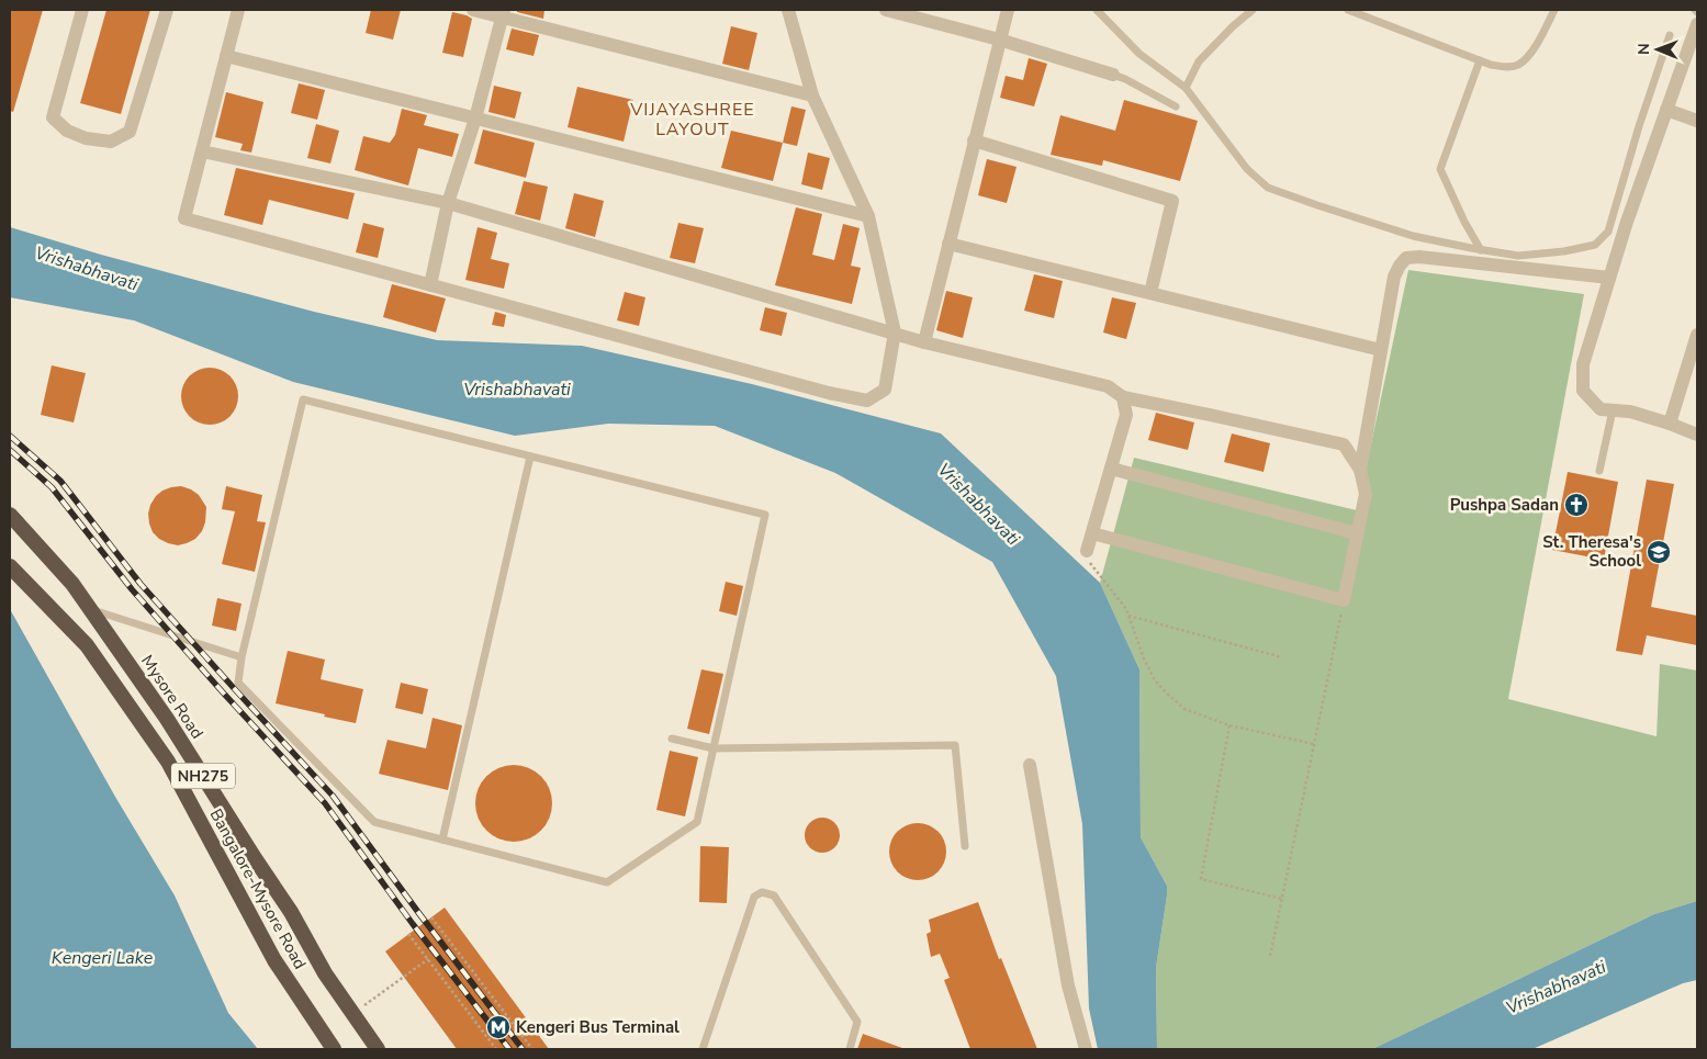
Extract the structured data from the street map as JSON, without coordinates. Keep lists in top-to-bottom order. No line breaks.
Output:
{"streets":{"highway":["Mysore Road","NH275","Bangalore-Mysore Road"]},"districts":["VIJAYASHREE LAYOUT"],"water":["Vrishabhavati","Kengeri Lake"],"places":{"church":["Pushpa Sadan"],"school or university":["St. Theresa's School"],"metro station":["Kengeri Bus Terminal"]},"north":"left"}
